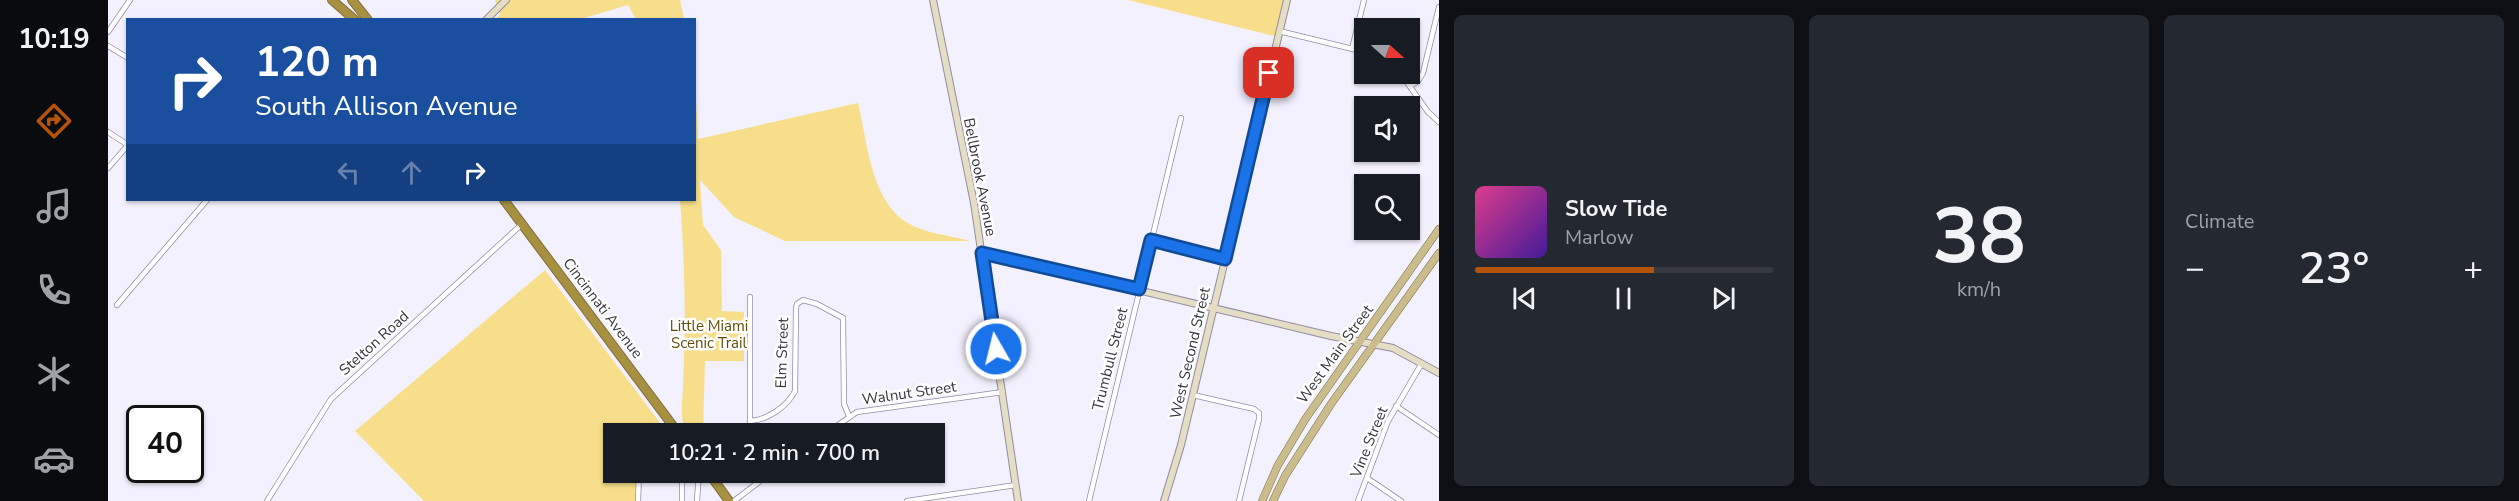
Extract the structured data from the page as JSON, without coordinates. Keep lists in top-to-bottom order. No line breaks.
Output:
{"streets":{"highway":["Cincinnati Avenue"],"main road":["West Main Street"],"street":["Bellbrook Avenue","Stelton Road","Elm Street","West Second Street","Trumbull Street","Walnut Street","Vine Street"]},"crossings":[["Bellbrook Avenue","Walnut Street"],["Cincinnati Avenue","Stelton Road"],["Elm Street","Walnut Street"]],"parks":["Little Miami Scenic Trail"],"north":"right","page":{"tabs":"10:19","tile":[["38","km/h"],"Climate"],"turn":["120 m","South Allison Avenue"],"song":["Slow Tide","Marlow"],"heat":["−","23°","+"],"limit":"40","trip":"10:21 · 2 min · 700 m"}}
